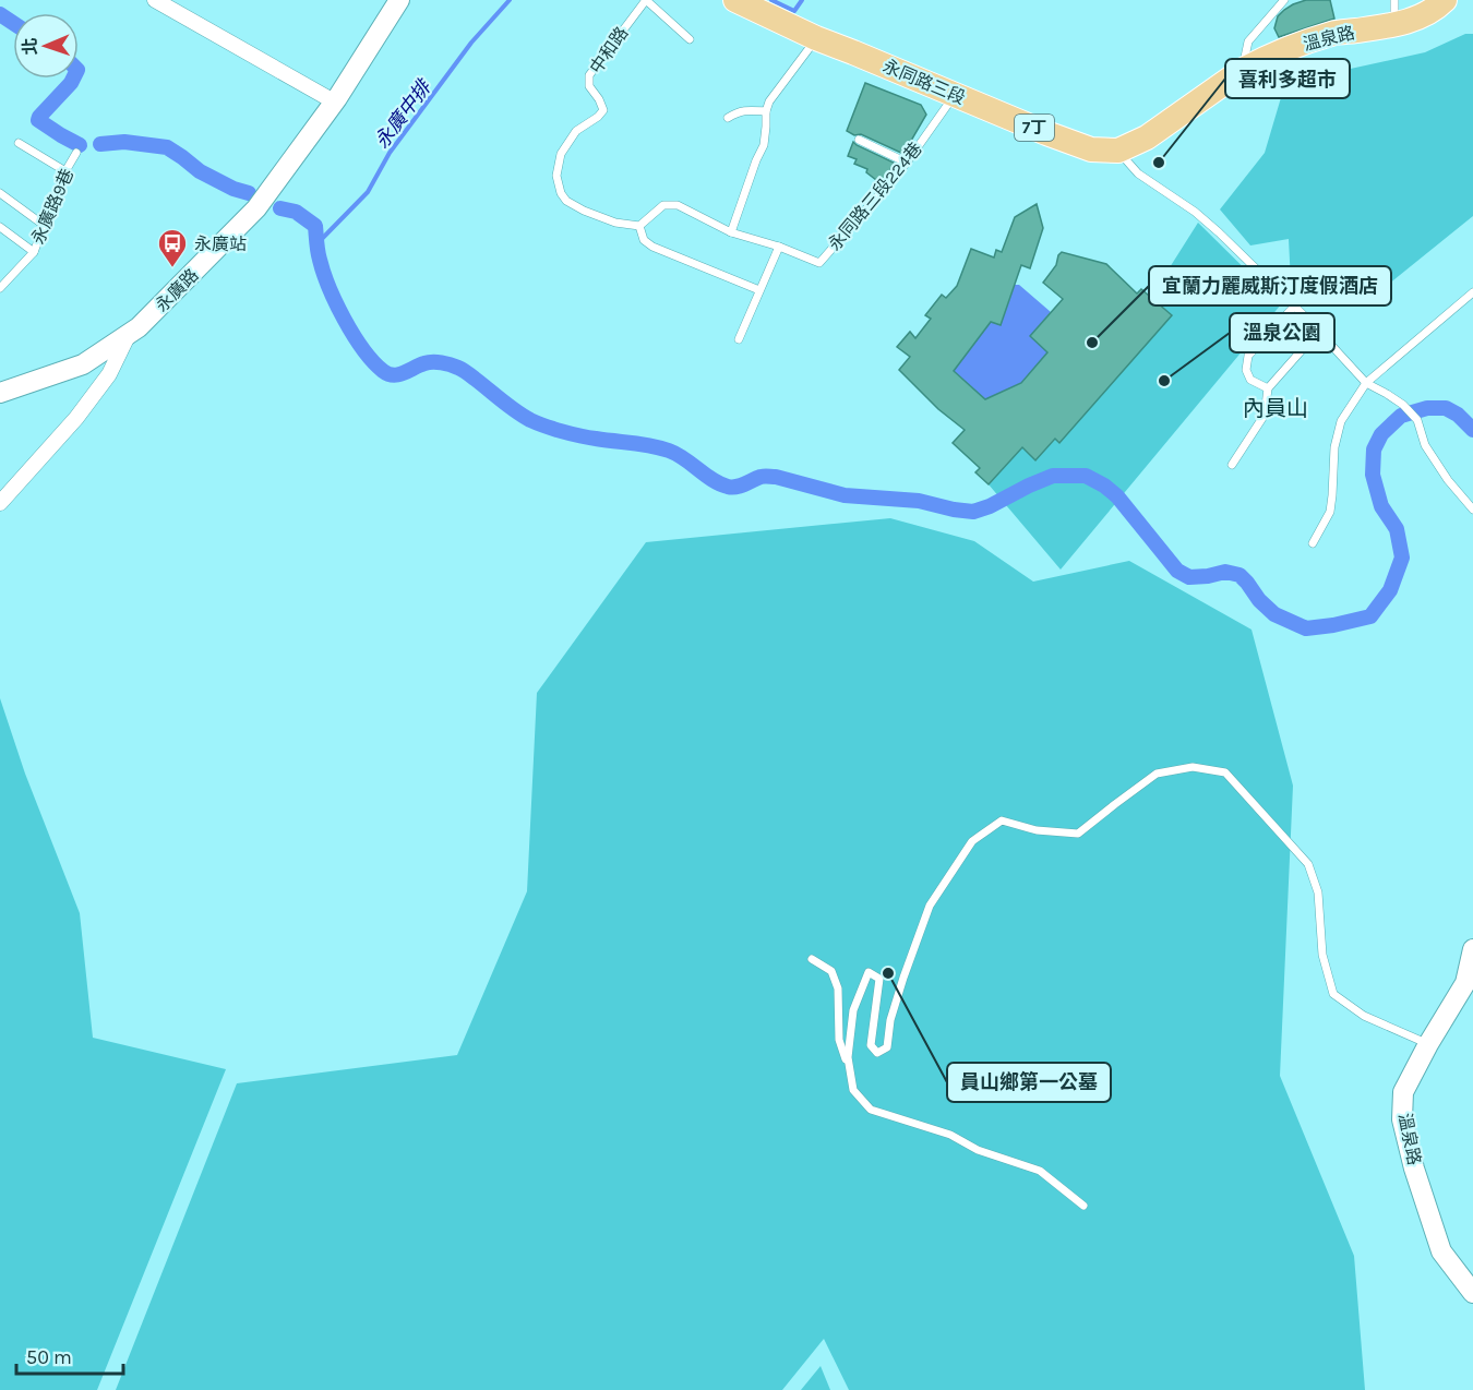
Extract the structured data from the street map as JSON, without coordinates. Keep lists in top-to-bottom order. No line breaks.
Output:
{"streets":{"main road":["溫泉路","永同路三段","7丁"],"street":["永廣路"],"lane":["中和路","永同路三段224巷","永廣路9巷"]},"crossings":[["溫泉路","永同路三段"],["永同路三段","永同路三段224巷"]],"districts":["內員山"],"water":["永廣中排"],"places":{"other":["喜利多超市","宜蘭力麗威斯汀度假酒店","溫泉公園","員山鄉第一公墓"],"bus stop":["永廣站"]},"scale_bar":"50 m","north":"left"}
